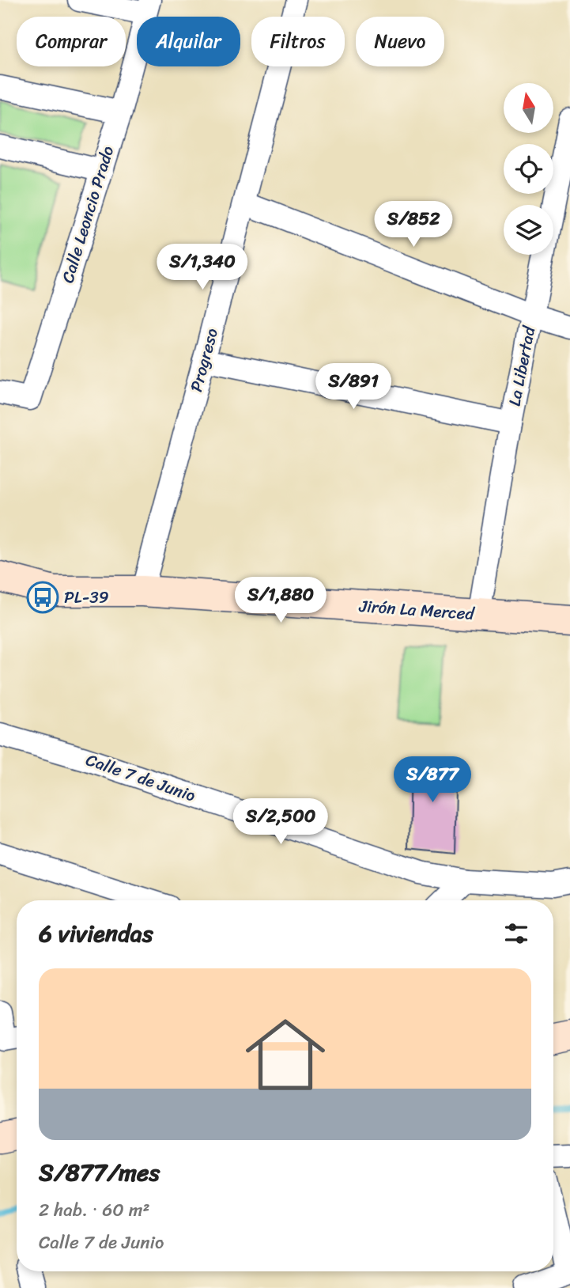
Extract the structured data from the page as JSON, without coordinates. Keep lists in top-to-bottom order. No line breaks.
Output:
{"streets":{"street":["Calle Leoncio Prado","Progreso","La Libertad","Jirón La Merced","Calle 7 de Junio"]},"crossings":[["Progreso","Jirón La Merced"],["La Libertad","Jirón La Merced"]],"places":{"bus stop":["PL-39"]},"north":"top","page":{"chip":["Comprar","Alquilar","Filtros","Nuevo"],"price":["S/852","S/1,340","S/891","S/1,880","S/877","S/2,500"],"heading":"6 viviendas","list":[{"name":"S/877/mes","note":"2 hab. · 60 m² · Calle 7 de Junio"}]}}
